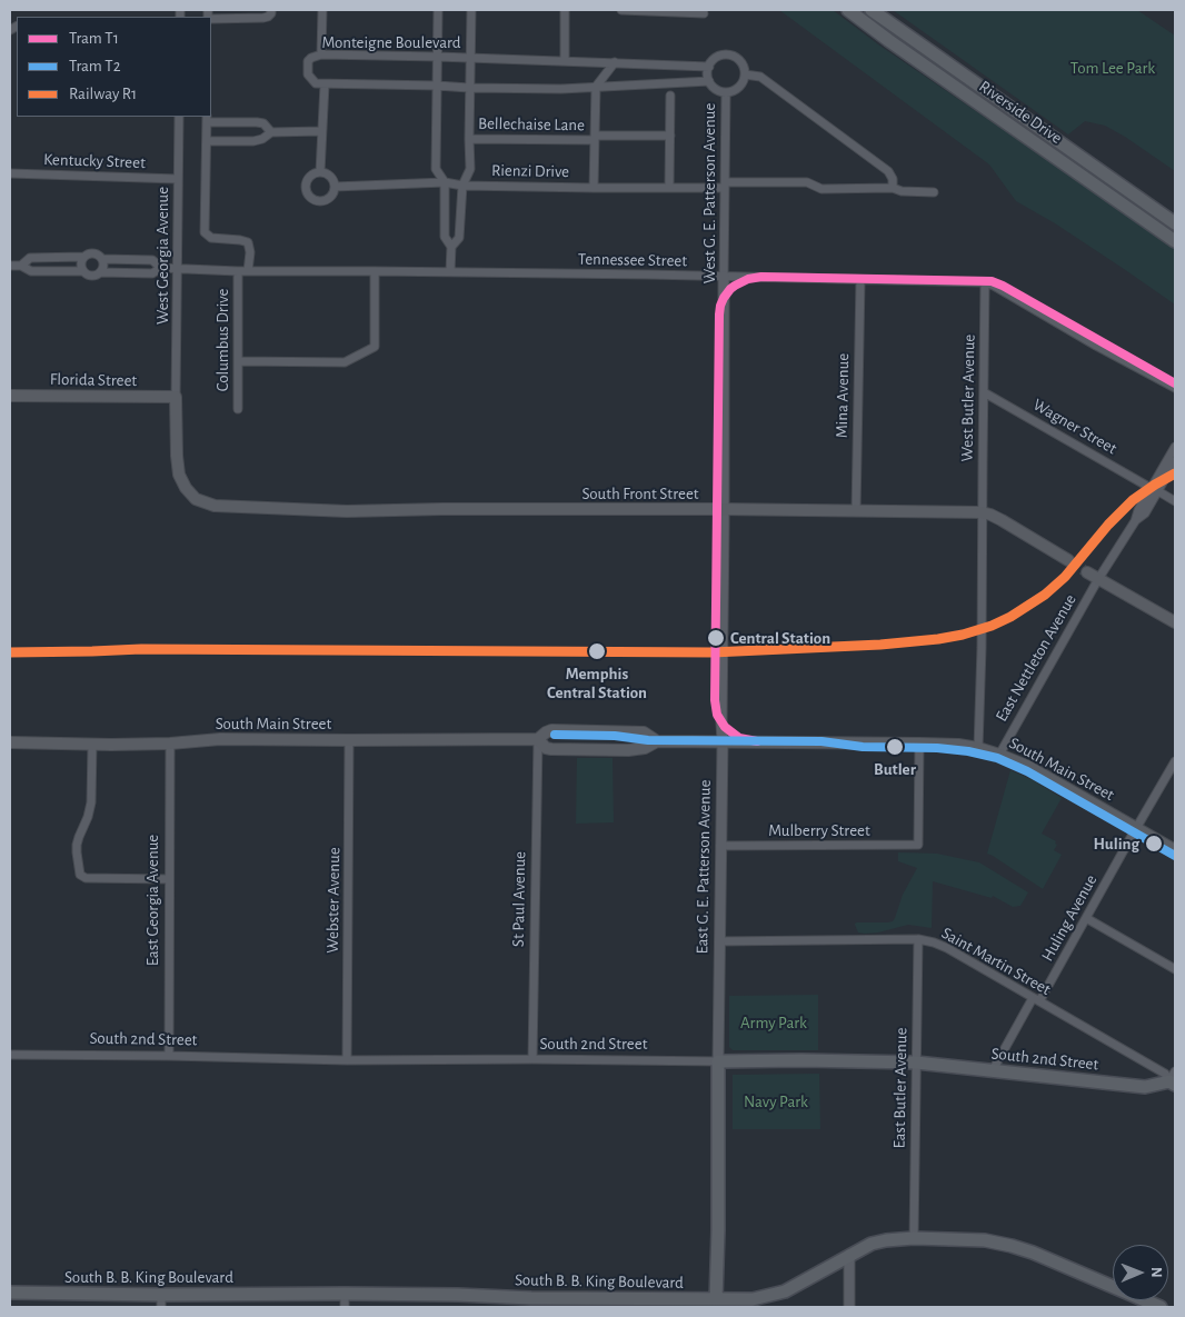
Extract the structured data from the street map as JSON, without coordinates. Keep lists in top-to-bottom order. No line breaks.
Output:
{"streets":{"main road":["Riverside Drive","Florida Street","South Front Street","South Main Street","East G. E. Patterson Avenue","South 2nd Street","South B. B. King Boulevard"],"street":["Monteigne Boulevard","Bellechaise Lane","Kentucky Street","Rienzi Drive","West G. E. Patterson Avenue","West Georgia Avenue","Tennessee Street","Columbus Drive","Mina Avenue","West Butler Avenue","Wagner Street","East Nettleton Avenue","Mulberry Street","St Paul Avenue","East Georgia Avenue","Webster Avenue","Huling Avenue","Saint Martin Street","East Butler Avenue"]},"crossings":[["Monteigne Boulevard","West G. E. Patterson Avenue"],["Kentucky Street","West Georgia Avenue"],["Rienzi Drive","West G. E. Patterson Avenue"],["West G. E. Patterson Avenue","Tennessee Street"],["West G. E. Patterson Avenue","East G. E. Patterson Avenue"],["West Georgia Avenue","Tennessee Street"],["West Georgia Avenue","Florida Street"],["West Georgia Avenue","South Front Street"],["Tennessee Street","Columbus Drive"],["Tennessee Street","Mina Avenue"],["Tennessee Street","West Butler Avenue"],["Florida Street","South Front Street"],["Mina Avenue","South Front Street"],["West Butler Avenue","Wagner Street"],["West Butler Avenue","South Front Street"],["Wagner Street","East Nettleton Avenue"],["South Front Street","East G. E. Patterson Avenue"],["East Nettleton Avenue","South Main Street"],["South Main Street","Mulberry Street"],["South Main Street","East G. E. Patterson Avenue"],["South Main Street","St Paul Avenue"],["South Main Street","East Georgia Avenue"],["South Main Street","Webster Avenue"],["South Main Street","Huling Avenue"],["Mulberry Street","East G. E. Patterson Avenue"],["East G. E. Patterson Avenue","Saint Martin Street"],["East G. E. Patterson Avenue","South 2nd Street"],["East G. E. Patterson Avenue","South B. B. King Boulevard"],["St Paul Avenue","South 2nd Street"],["East Georgia Avenue","South 2nd Street"],["Webster Avenue","South 2nd Street"],["Huling Avenue","Saint Martin Street"],["Huling Avenue","South 2nd Street"],["Saint Martin Street","South 2nd Street"],["Saint Martin Street","East Butler Avenue"],["South 2nd Street","East Butler Avenue"],["East Butler Avenue","South B. B. King Boulevard"]],"parks":["Tom Lee Park","Army Park","Navy Park"],"places":["Central Station","Memphis Central Station","Butler","Huling"],"lines":["tram line T1","rail line R1","tram line T2"],"legend":["Tram T1","Tram T2","Railway R1"],"north":"right"}
